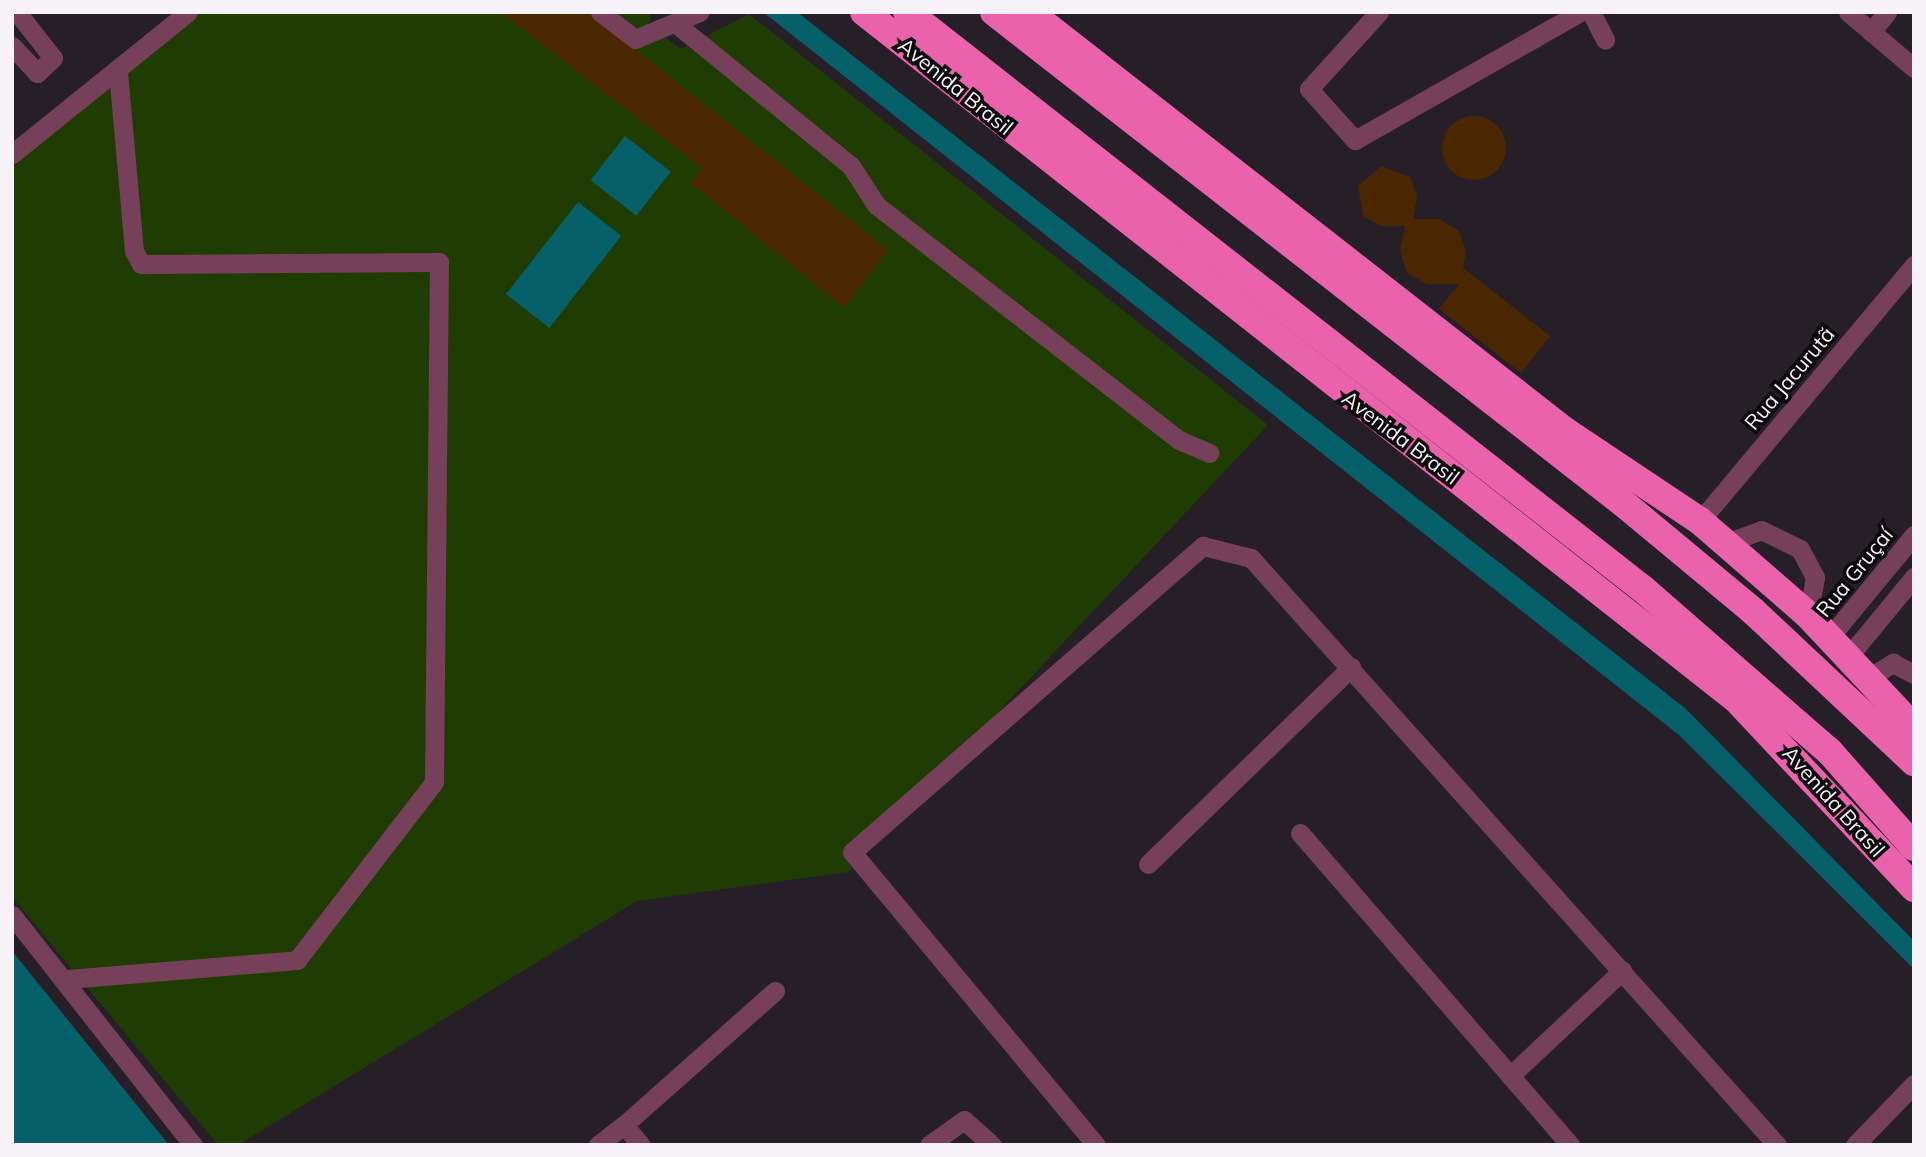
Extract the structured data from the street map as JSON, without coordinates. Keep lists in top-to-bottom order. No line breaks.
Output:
{"streets":{"highway":["Avenida Brasil"],"street":["Rua Jacurutã","Rua Gruçaí"]}}
